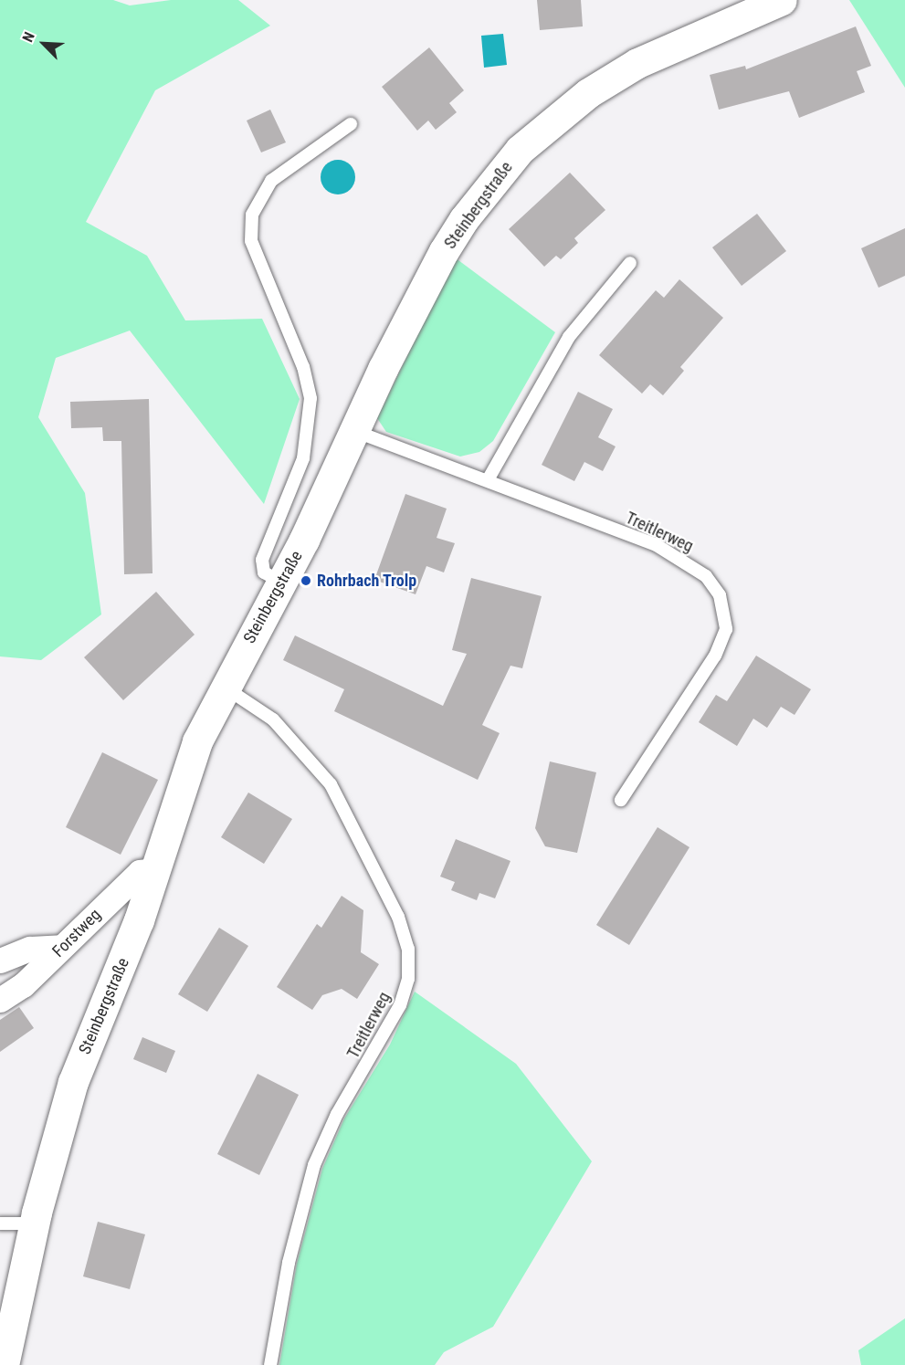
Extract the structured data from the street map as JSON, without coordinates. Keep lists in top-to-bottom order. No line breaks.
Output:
{"streets":{"main road":["Steinbergstraße"],"street":["Forstweg"],"lane":["Treitlerweg"]},"crossings":[["Steinbergstraße","Treitlerweg"],["Steinbergstraße","Forstweg"]],"places":["Rohrbach Trolp"],"north":"top left"}
